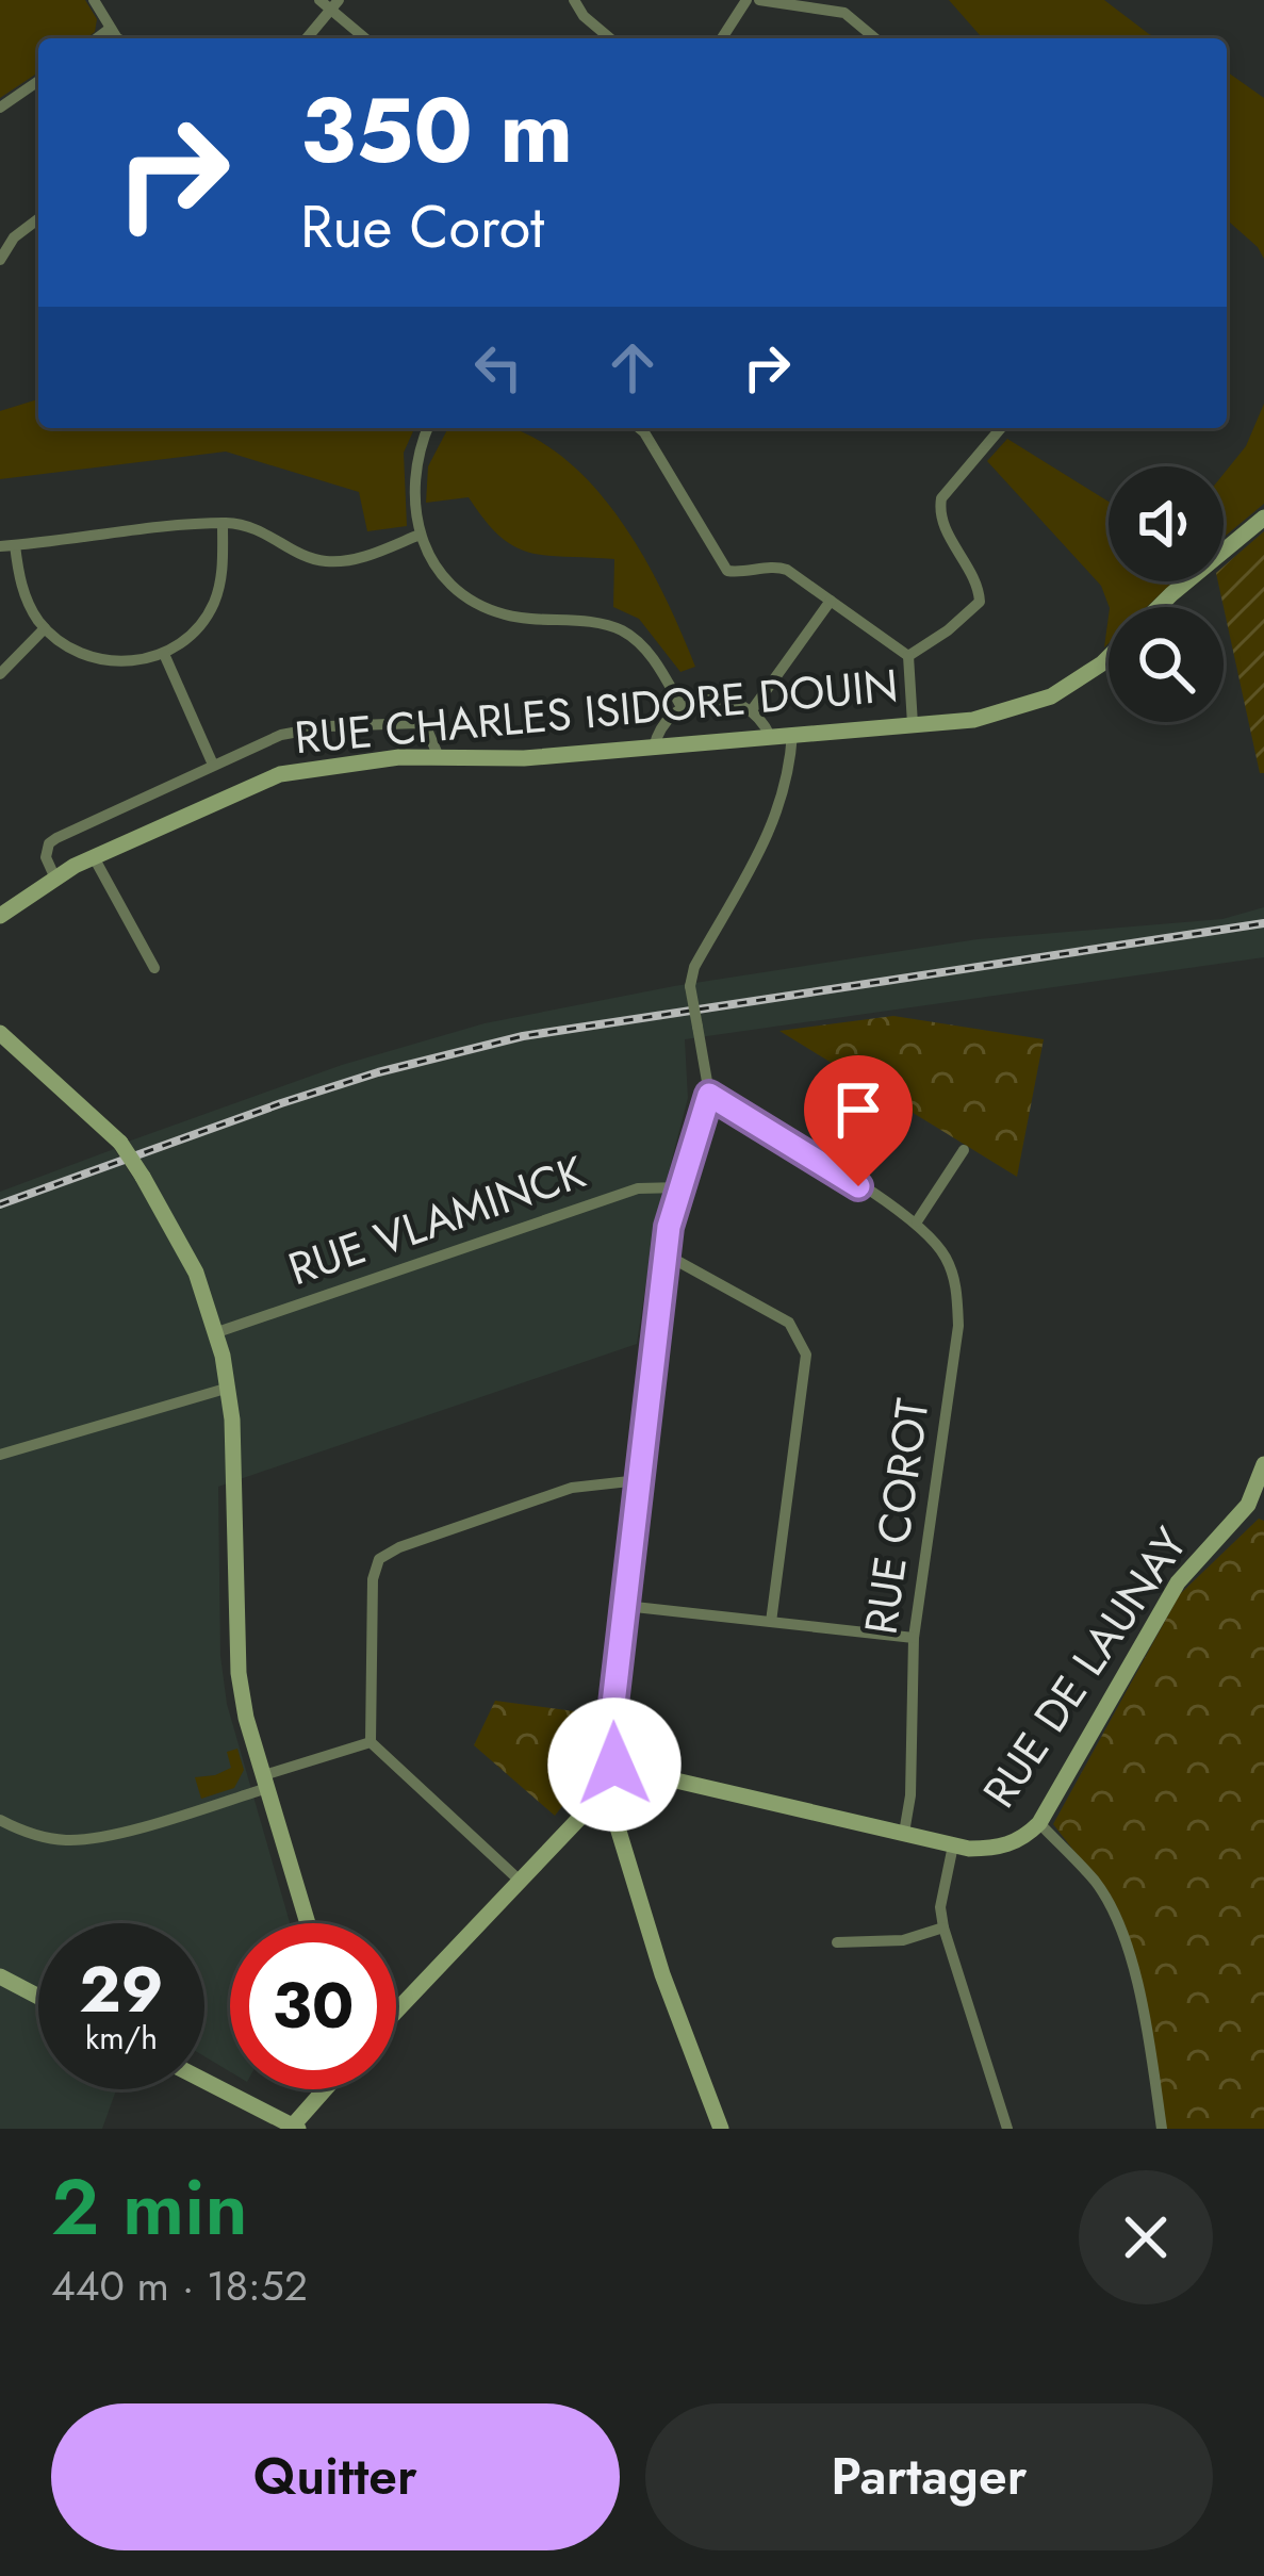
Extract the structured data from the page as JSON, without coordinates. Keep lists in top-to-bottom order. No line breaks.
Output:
{"streets":{"street":["RUE CHARLES ISIDORE DOUIN","RUE VLAMINCK","RUE COROT","RUE DE LAUNAY"]},"crossings":[["RUE COROT","RUE DE LAUNAY"]],"page":{"turn":["350 m","Rue Corot"],"speed":"29 km/h","limit":"30","heading":["2 min","440 m · 18:52"],"buttons":["Quitter","Partager"]}}
